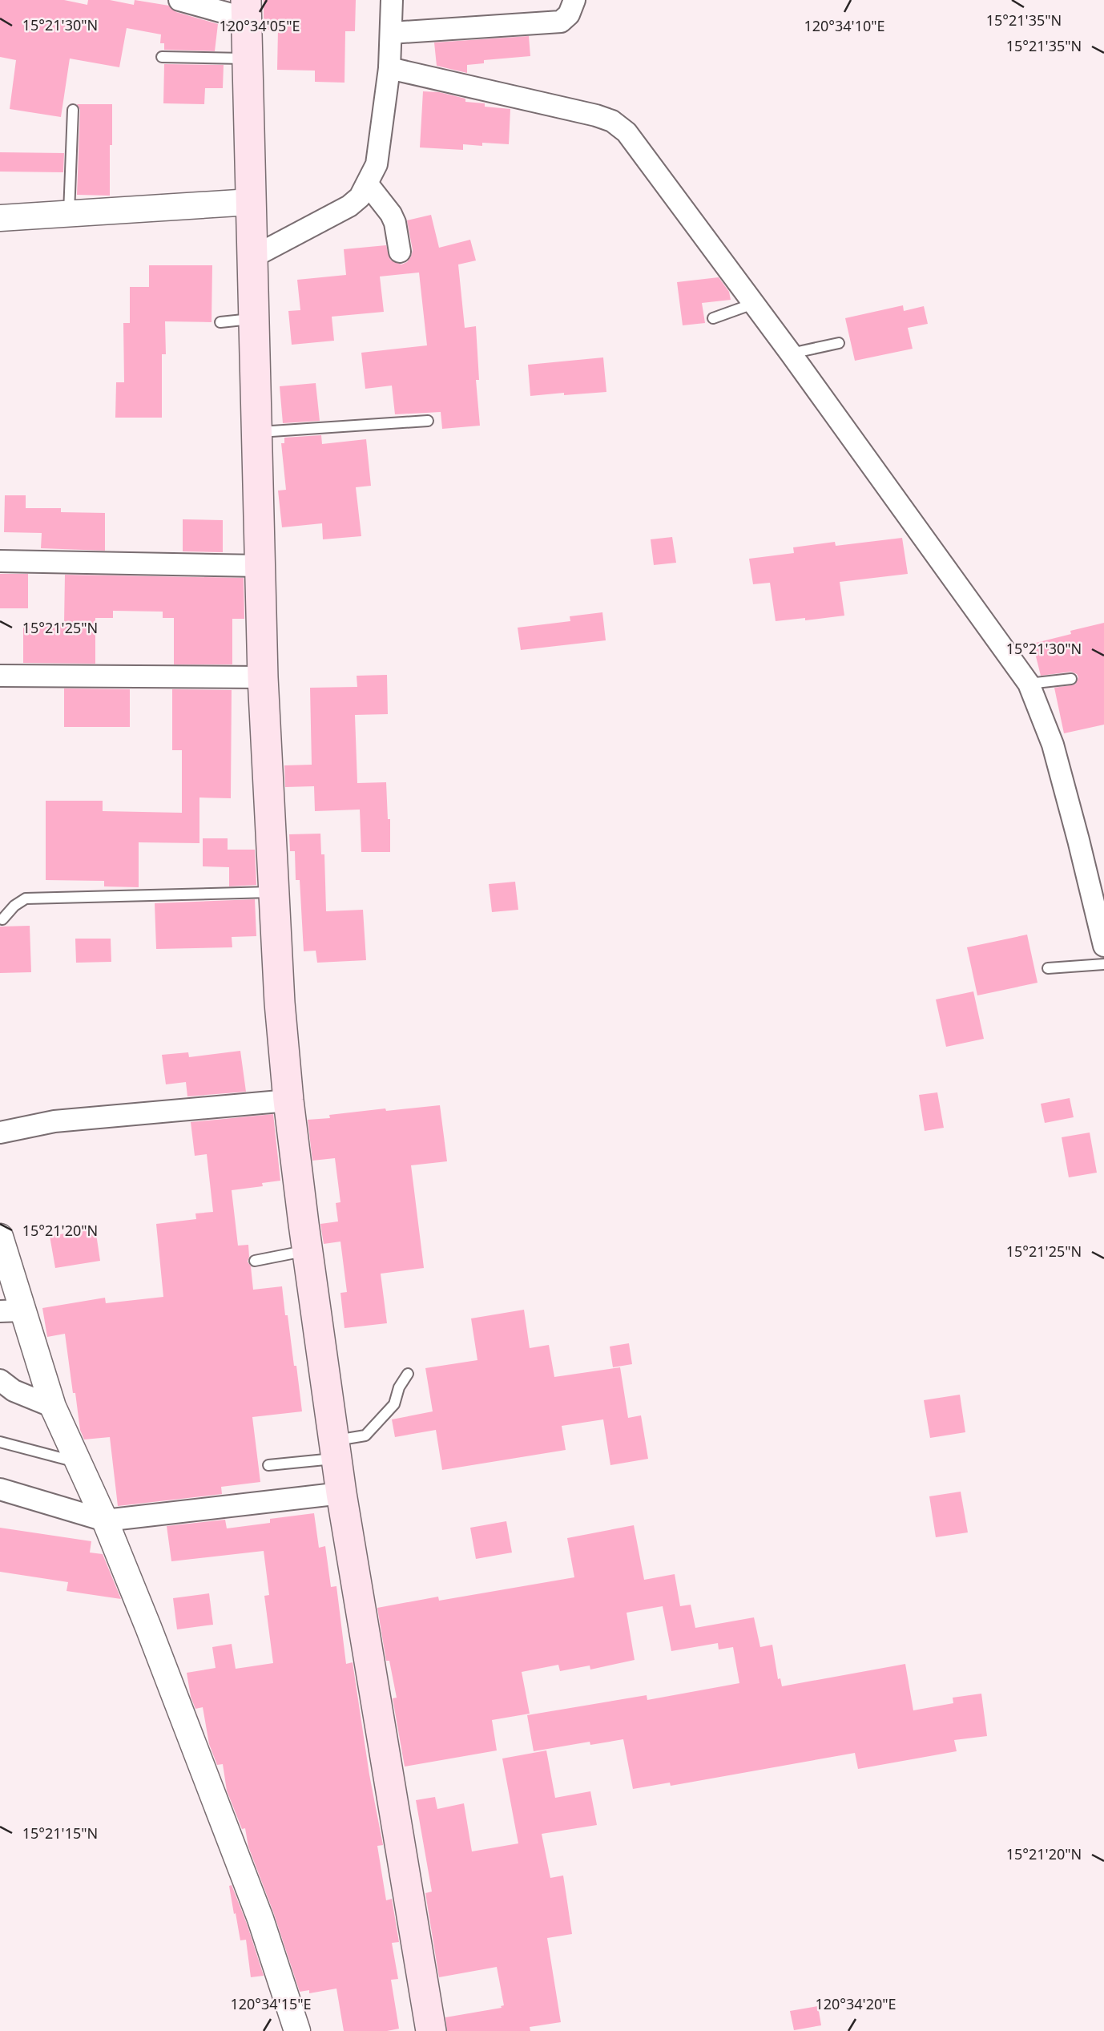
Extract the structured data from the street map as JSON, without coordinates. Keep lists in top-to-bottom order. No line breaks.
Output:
{"coordinates":["15°21'35\"N","15°21'30\"N","120°34'10\"E","120°34'05\"E","15°21'25\"N","15°21'20\"N","15°21'15\"N","120°34'15\"E","120°34'20\"E"]}
